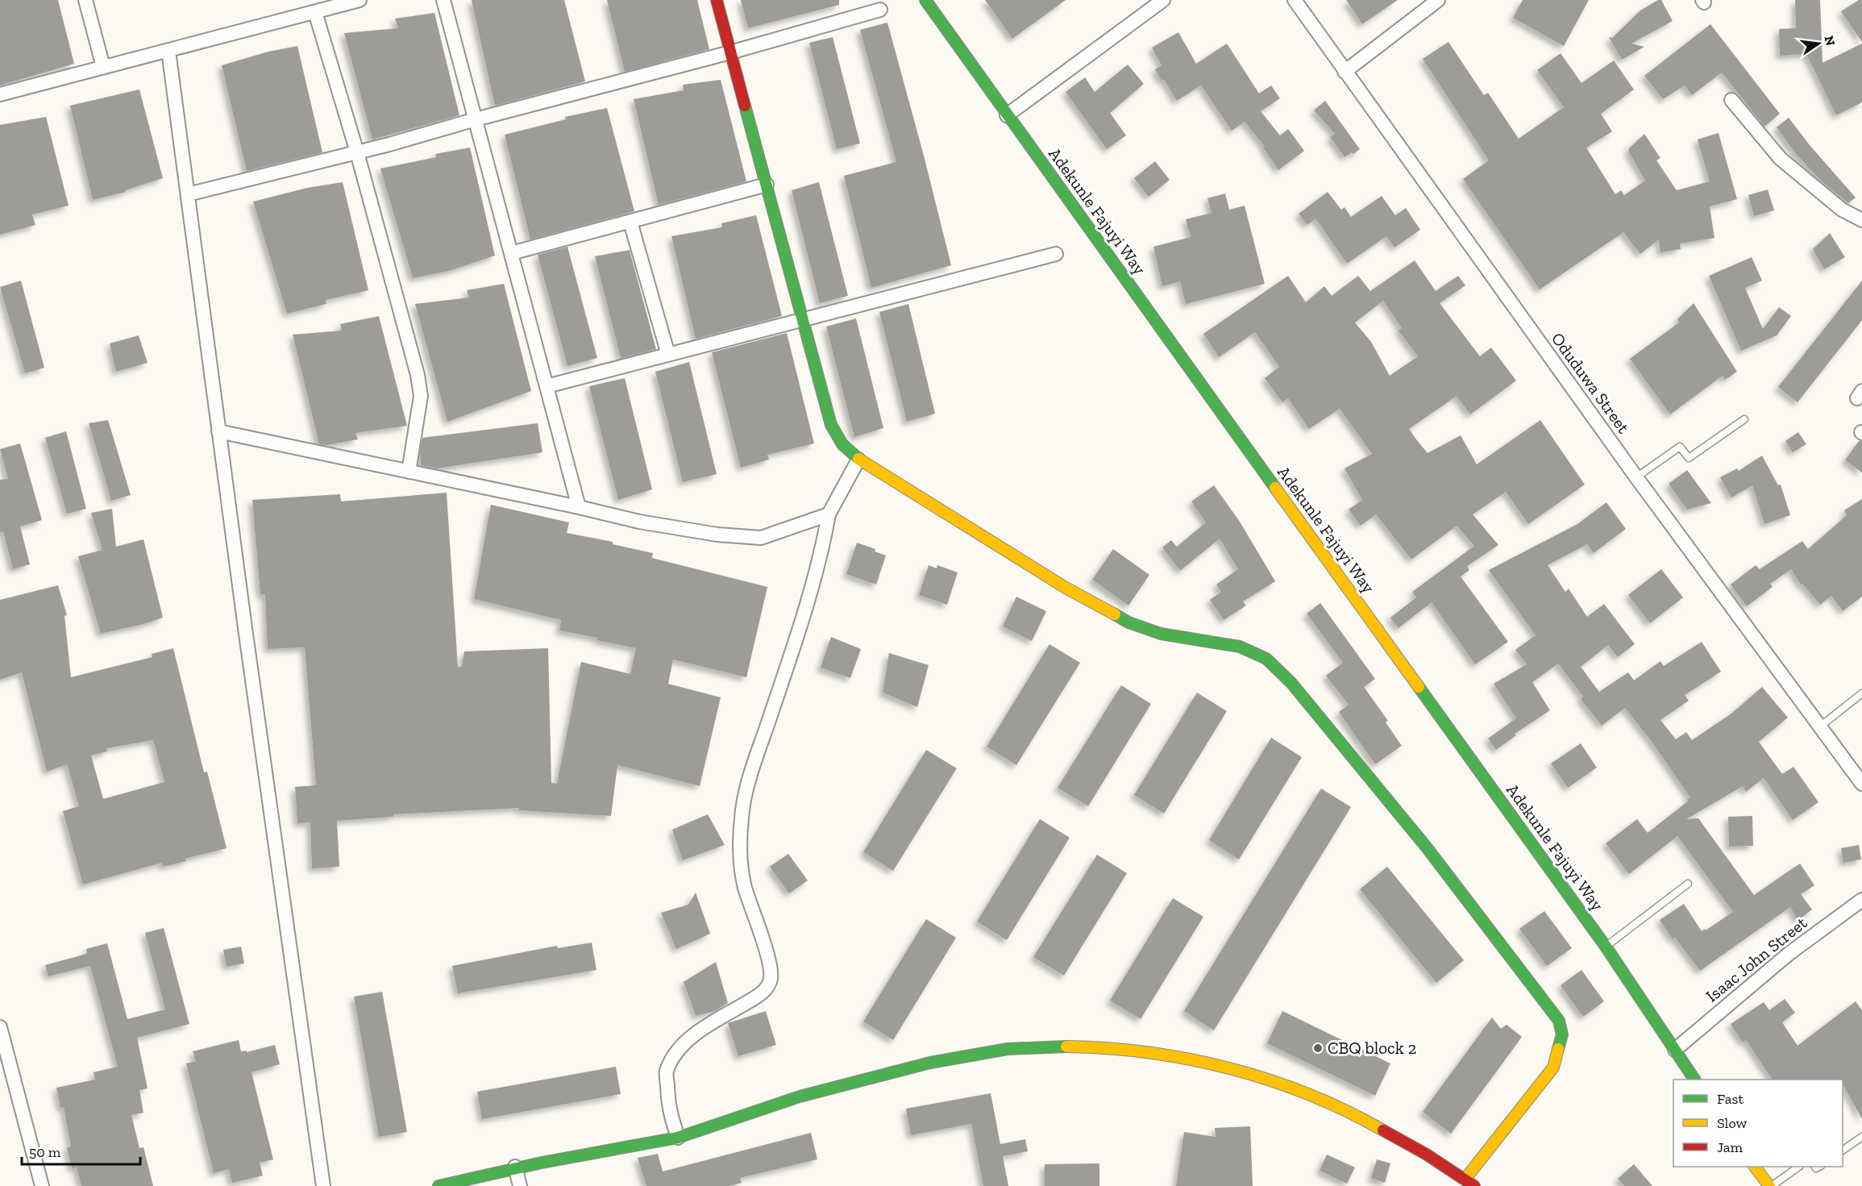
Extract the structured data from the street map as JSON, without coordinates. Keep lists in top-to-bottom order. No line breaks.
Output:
{"streets":{"street":["Adekunle Fajuyi Way","Oduduwa Street","Isaac John Street"]},"crossings":[["Adekunle Fajuyi Way","Isaac John Street"]],"places":["CBQ block 2"],"legend":["Fast","Slow","Jam"],"scale_bar":"50 m","north":"right"}
